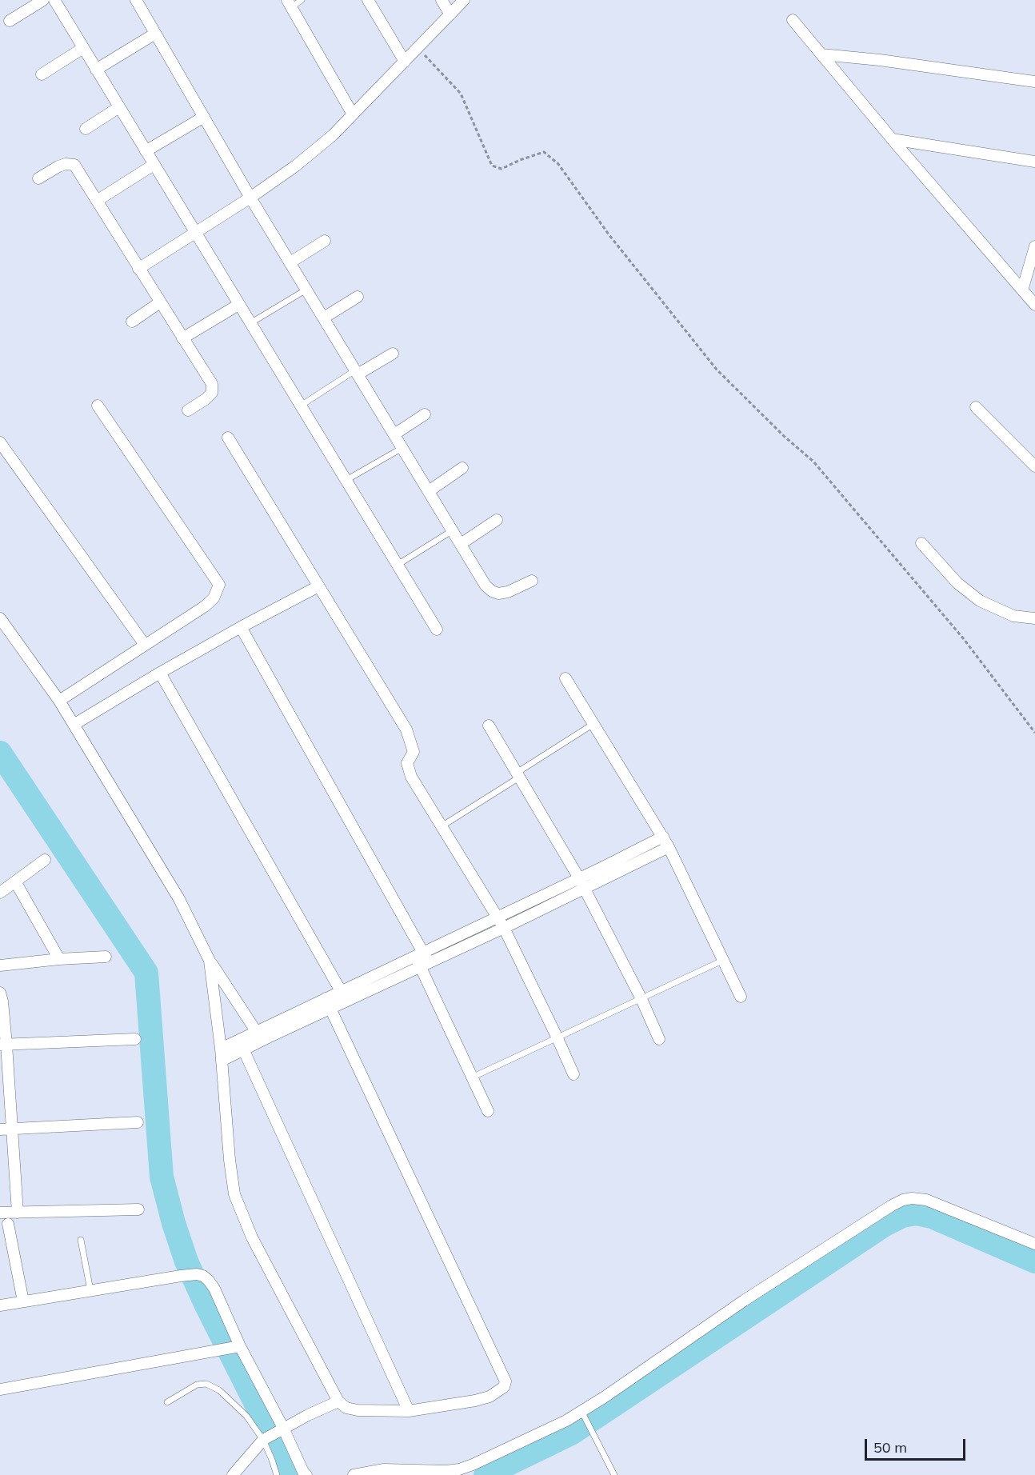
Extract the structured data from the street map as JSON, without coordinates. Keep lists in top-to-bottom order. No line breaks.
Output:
{"scale_bar":"50 m"}
